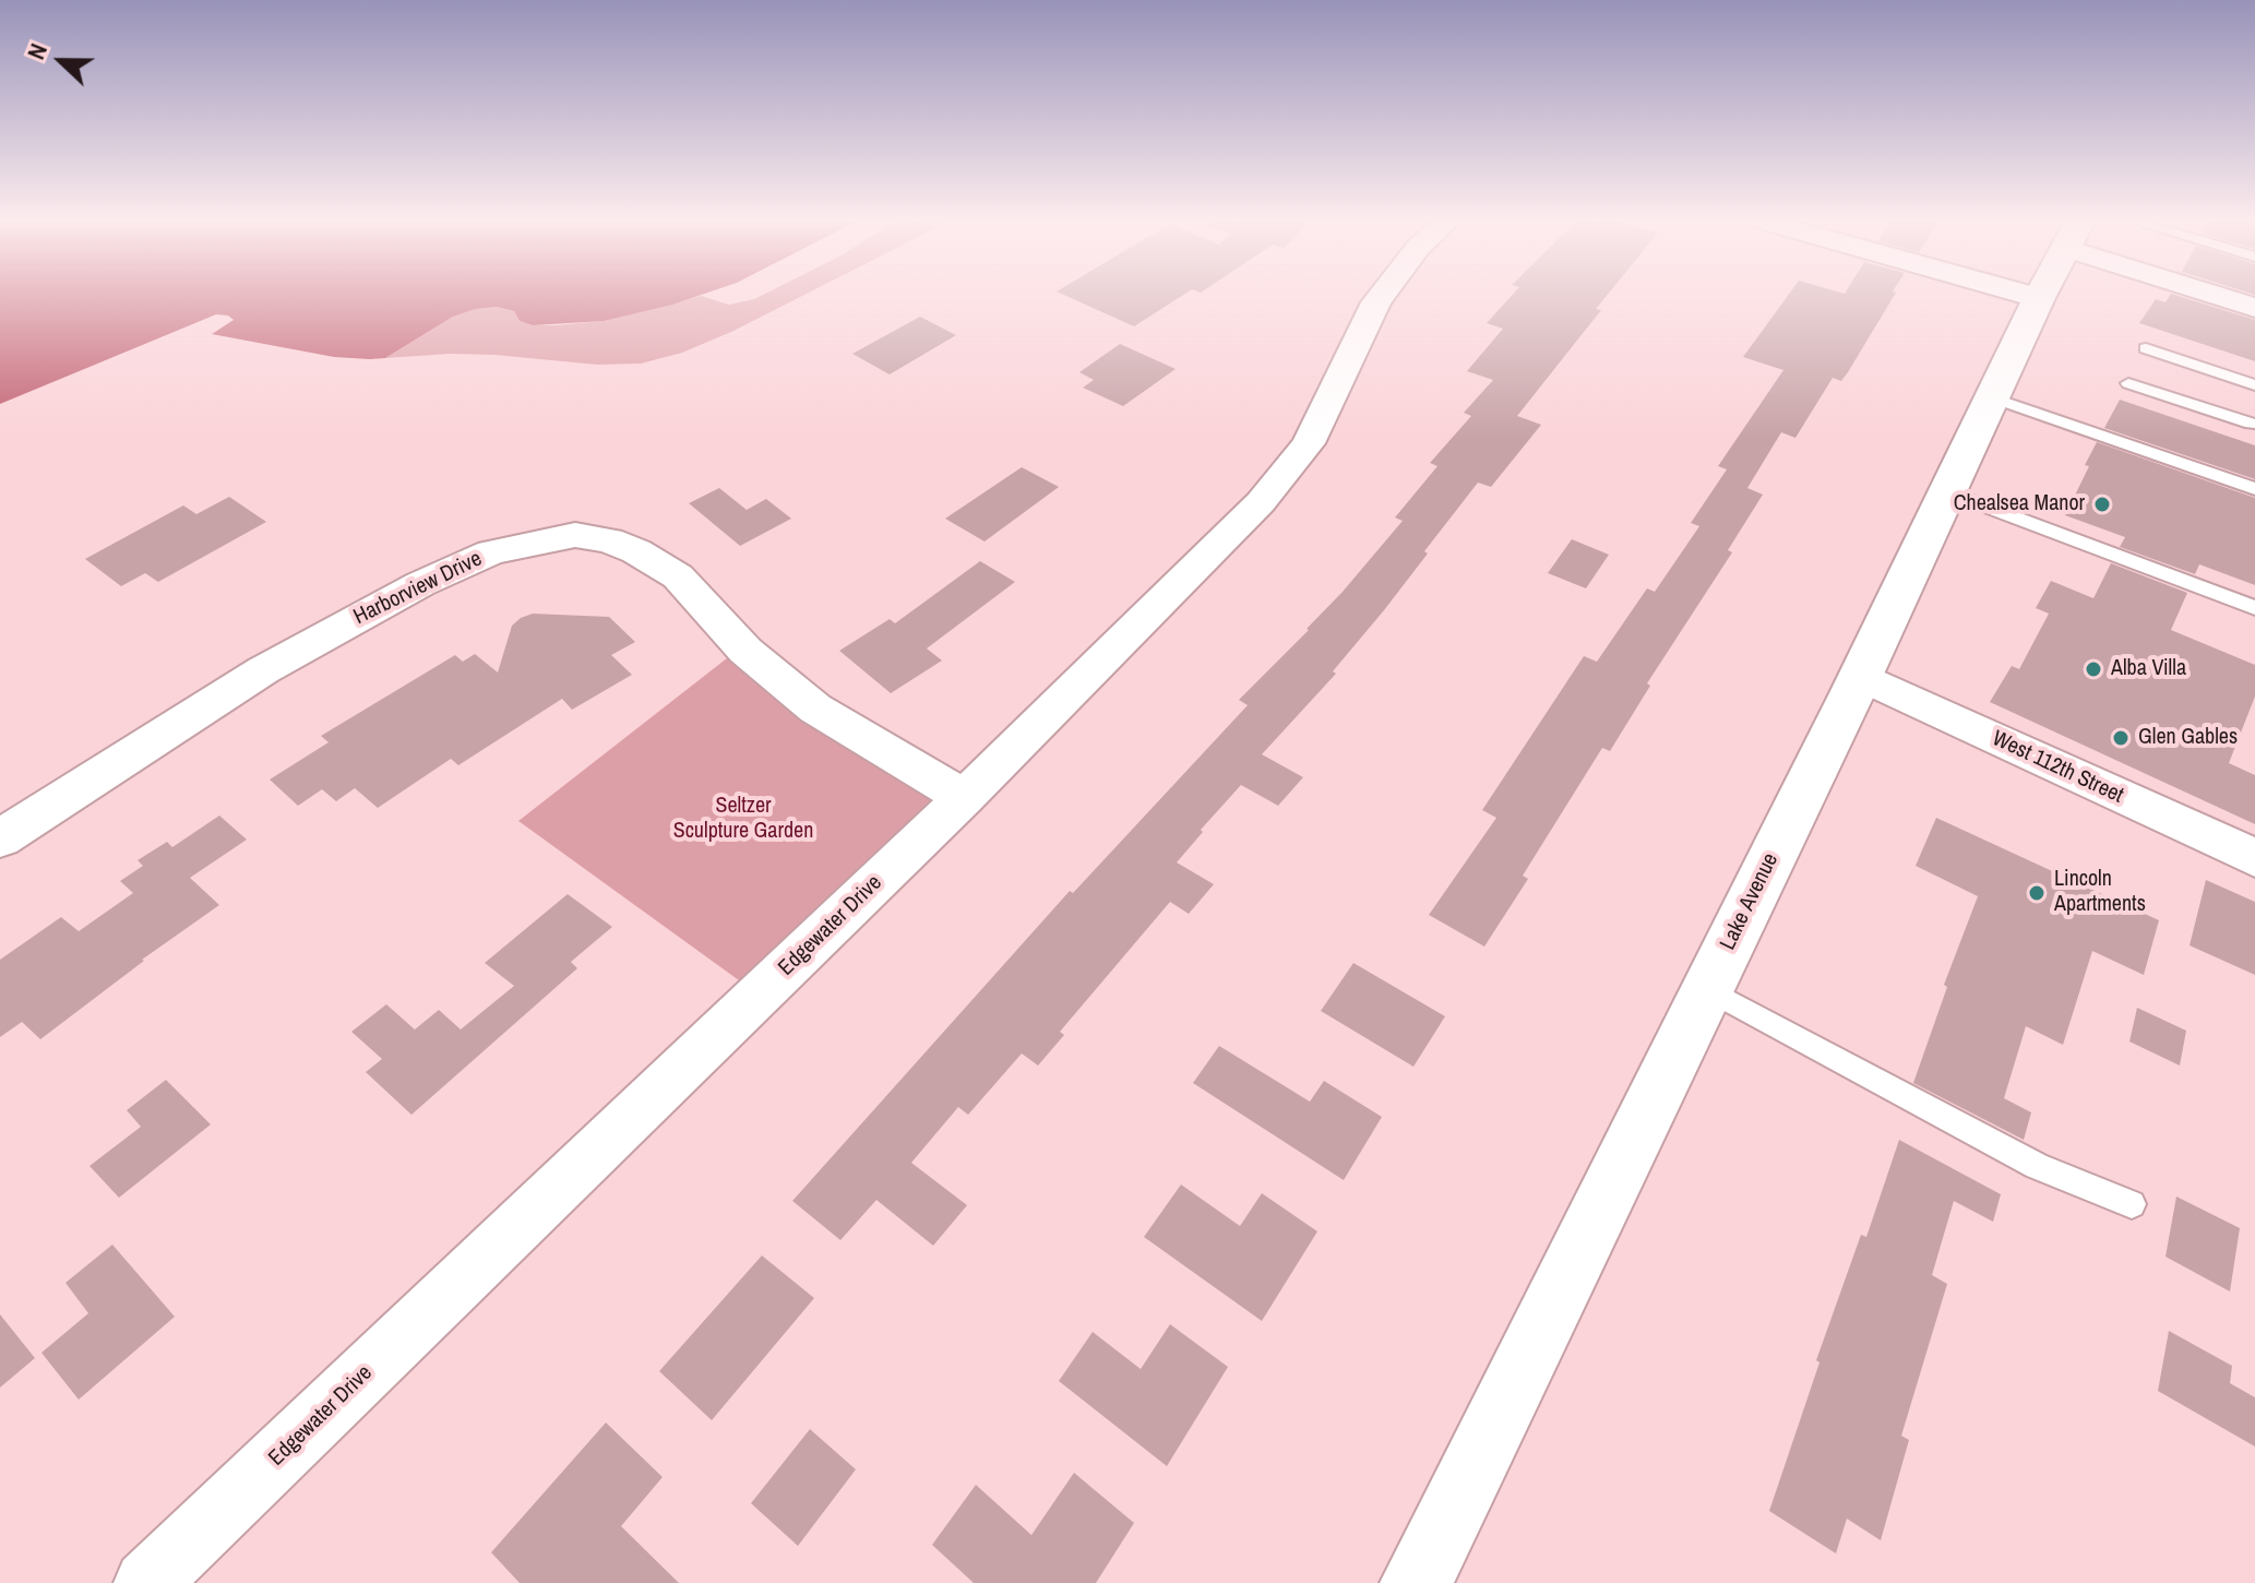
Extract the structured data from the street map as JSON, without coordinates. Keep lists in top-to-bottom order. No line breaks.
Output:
{"streets":{"street":["Harborview Drive","West 112th Street","Lake Avenue","Edgewater Drive"]},"crossings":[["Harborview Drive","Edgewater Drive"],["West 112th Street","Lake Avenue"]],"parks":["Seltzer Sculpture Garden"],"places":["Chealsea Manor","Alba Villa","Glen Gables","Lincoln Apartments"],"north":"left"}
